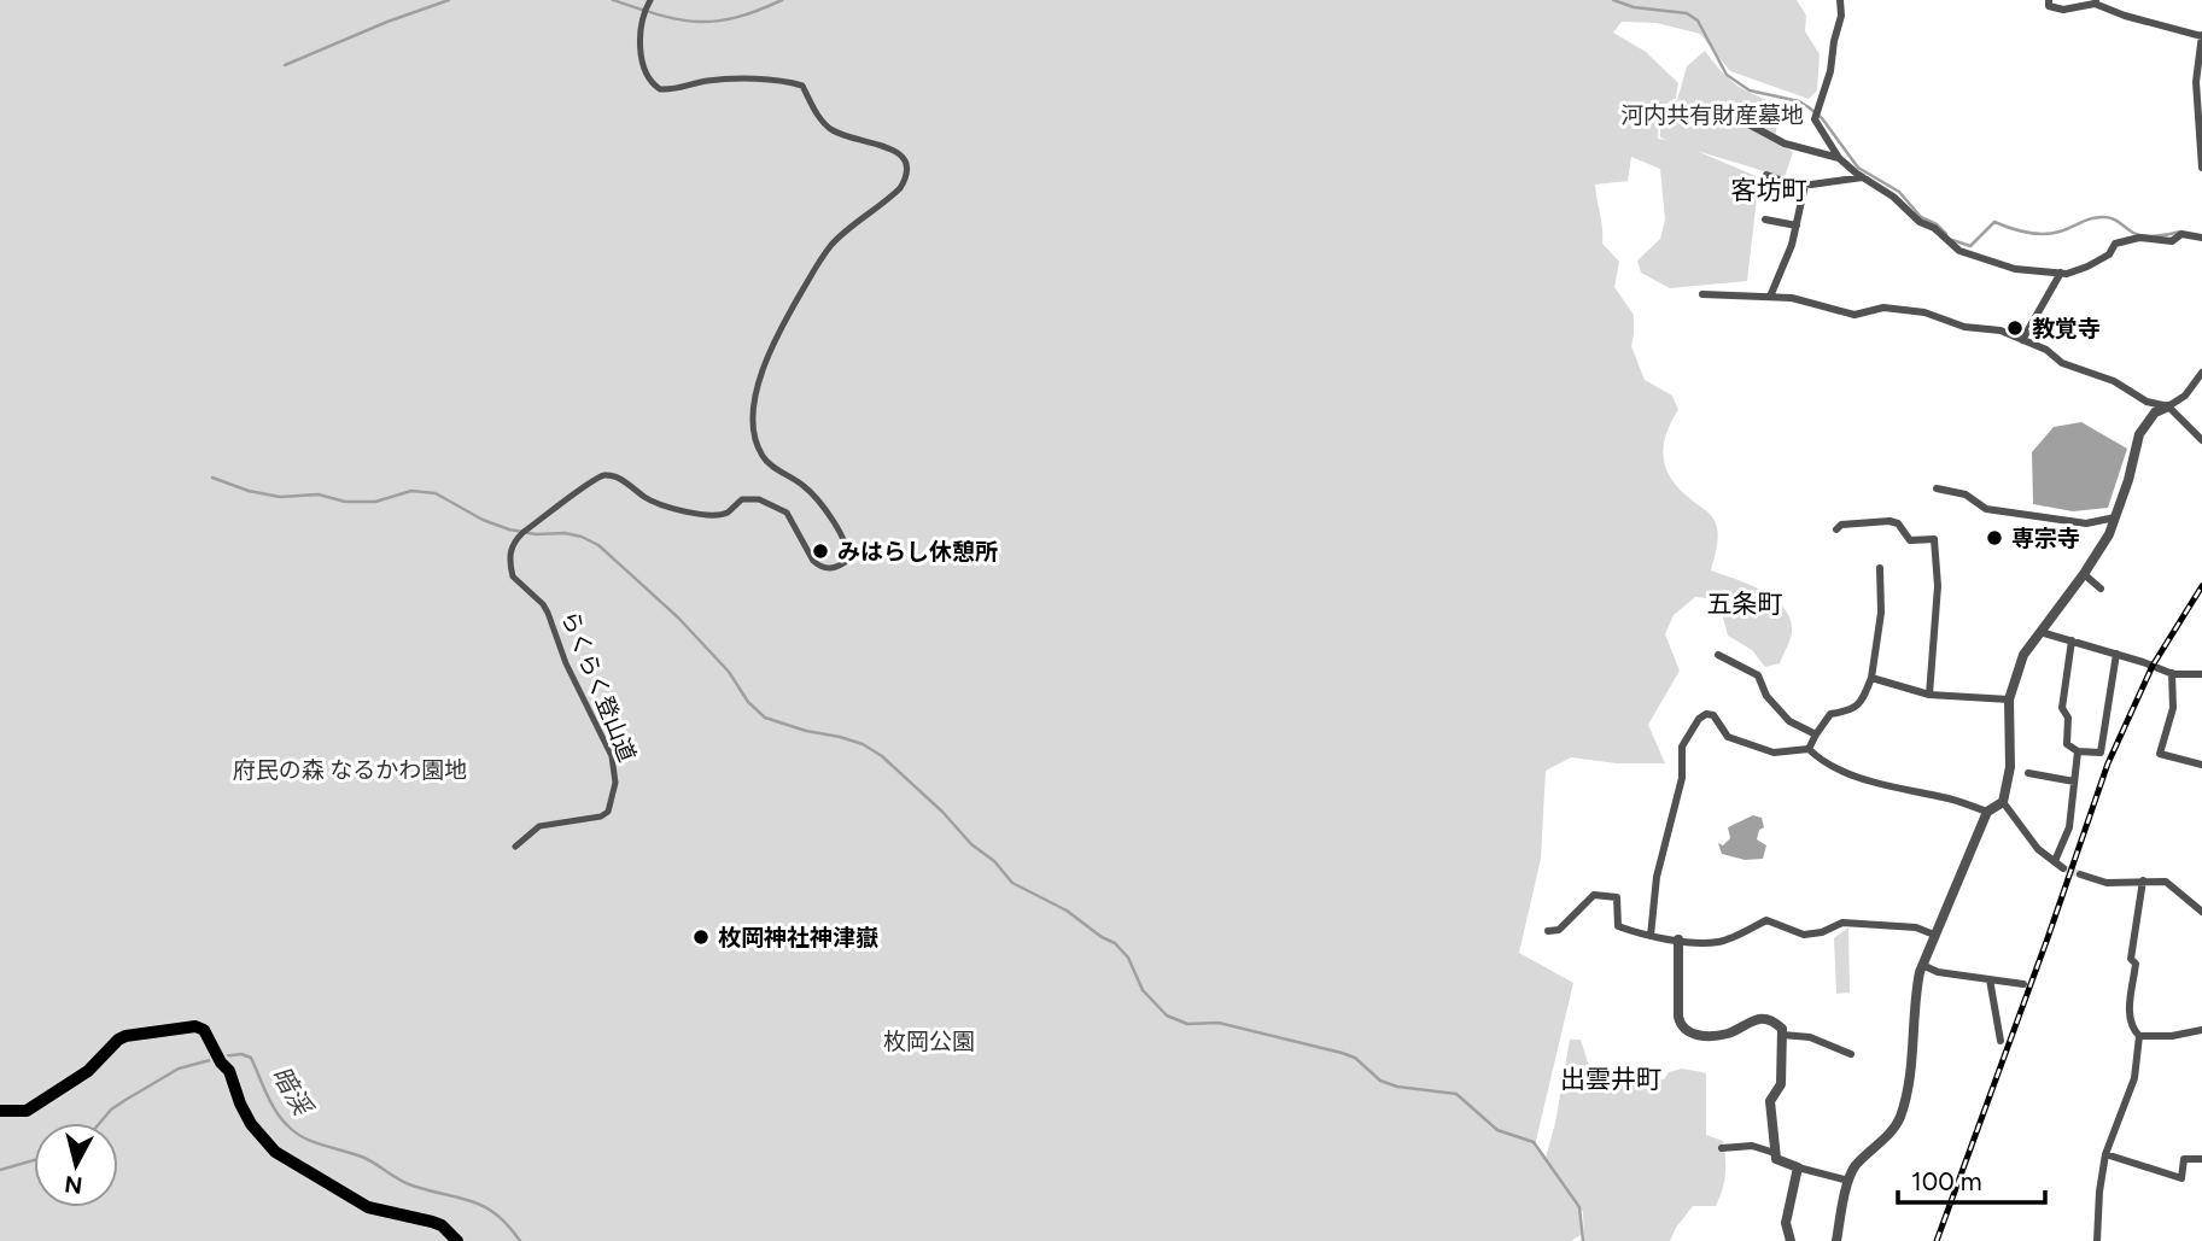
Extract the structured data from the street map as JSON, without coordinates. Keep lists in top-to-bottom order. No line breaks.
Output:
{"streets":{"street":["らくらく登山道"]},"districts":["客坊町","五条町","出雲井町"],"water":["暗渓"],"parks":["河内共有財産墓地","府民の森 なるかわ園地","枚岡公園"],"places":["教覚寺","専宗寺","みはらし休憩所","枚岡神社神津嶽"],"scale_bar":"100 m","north":"bottom"}
